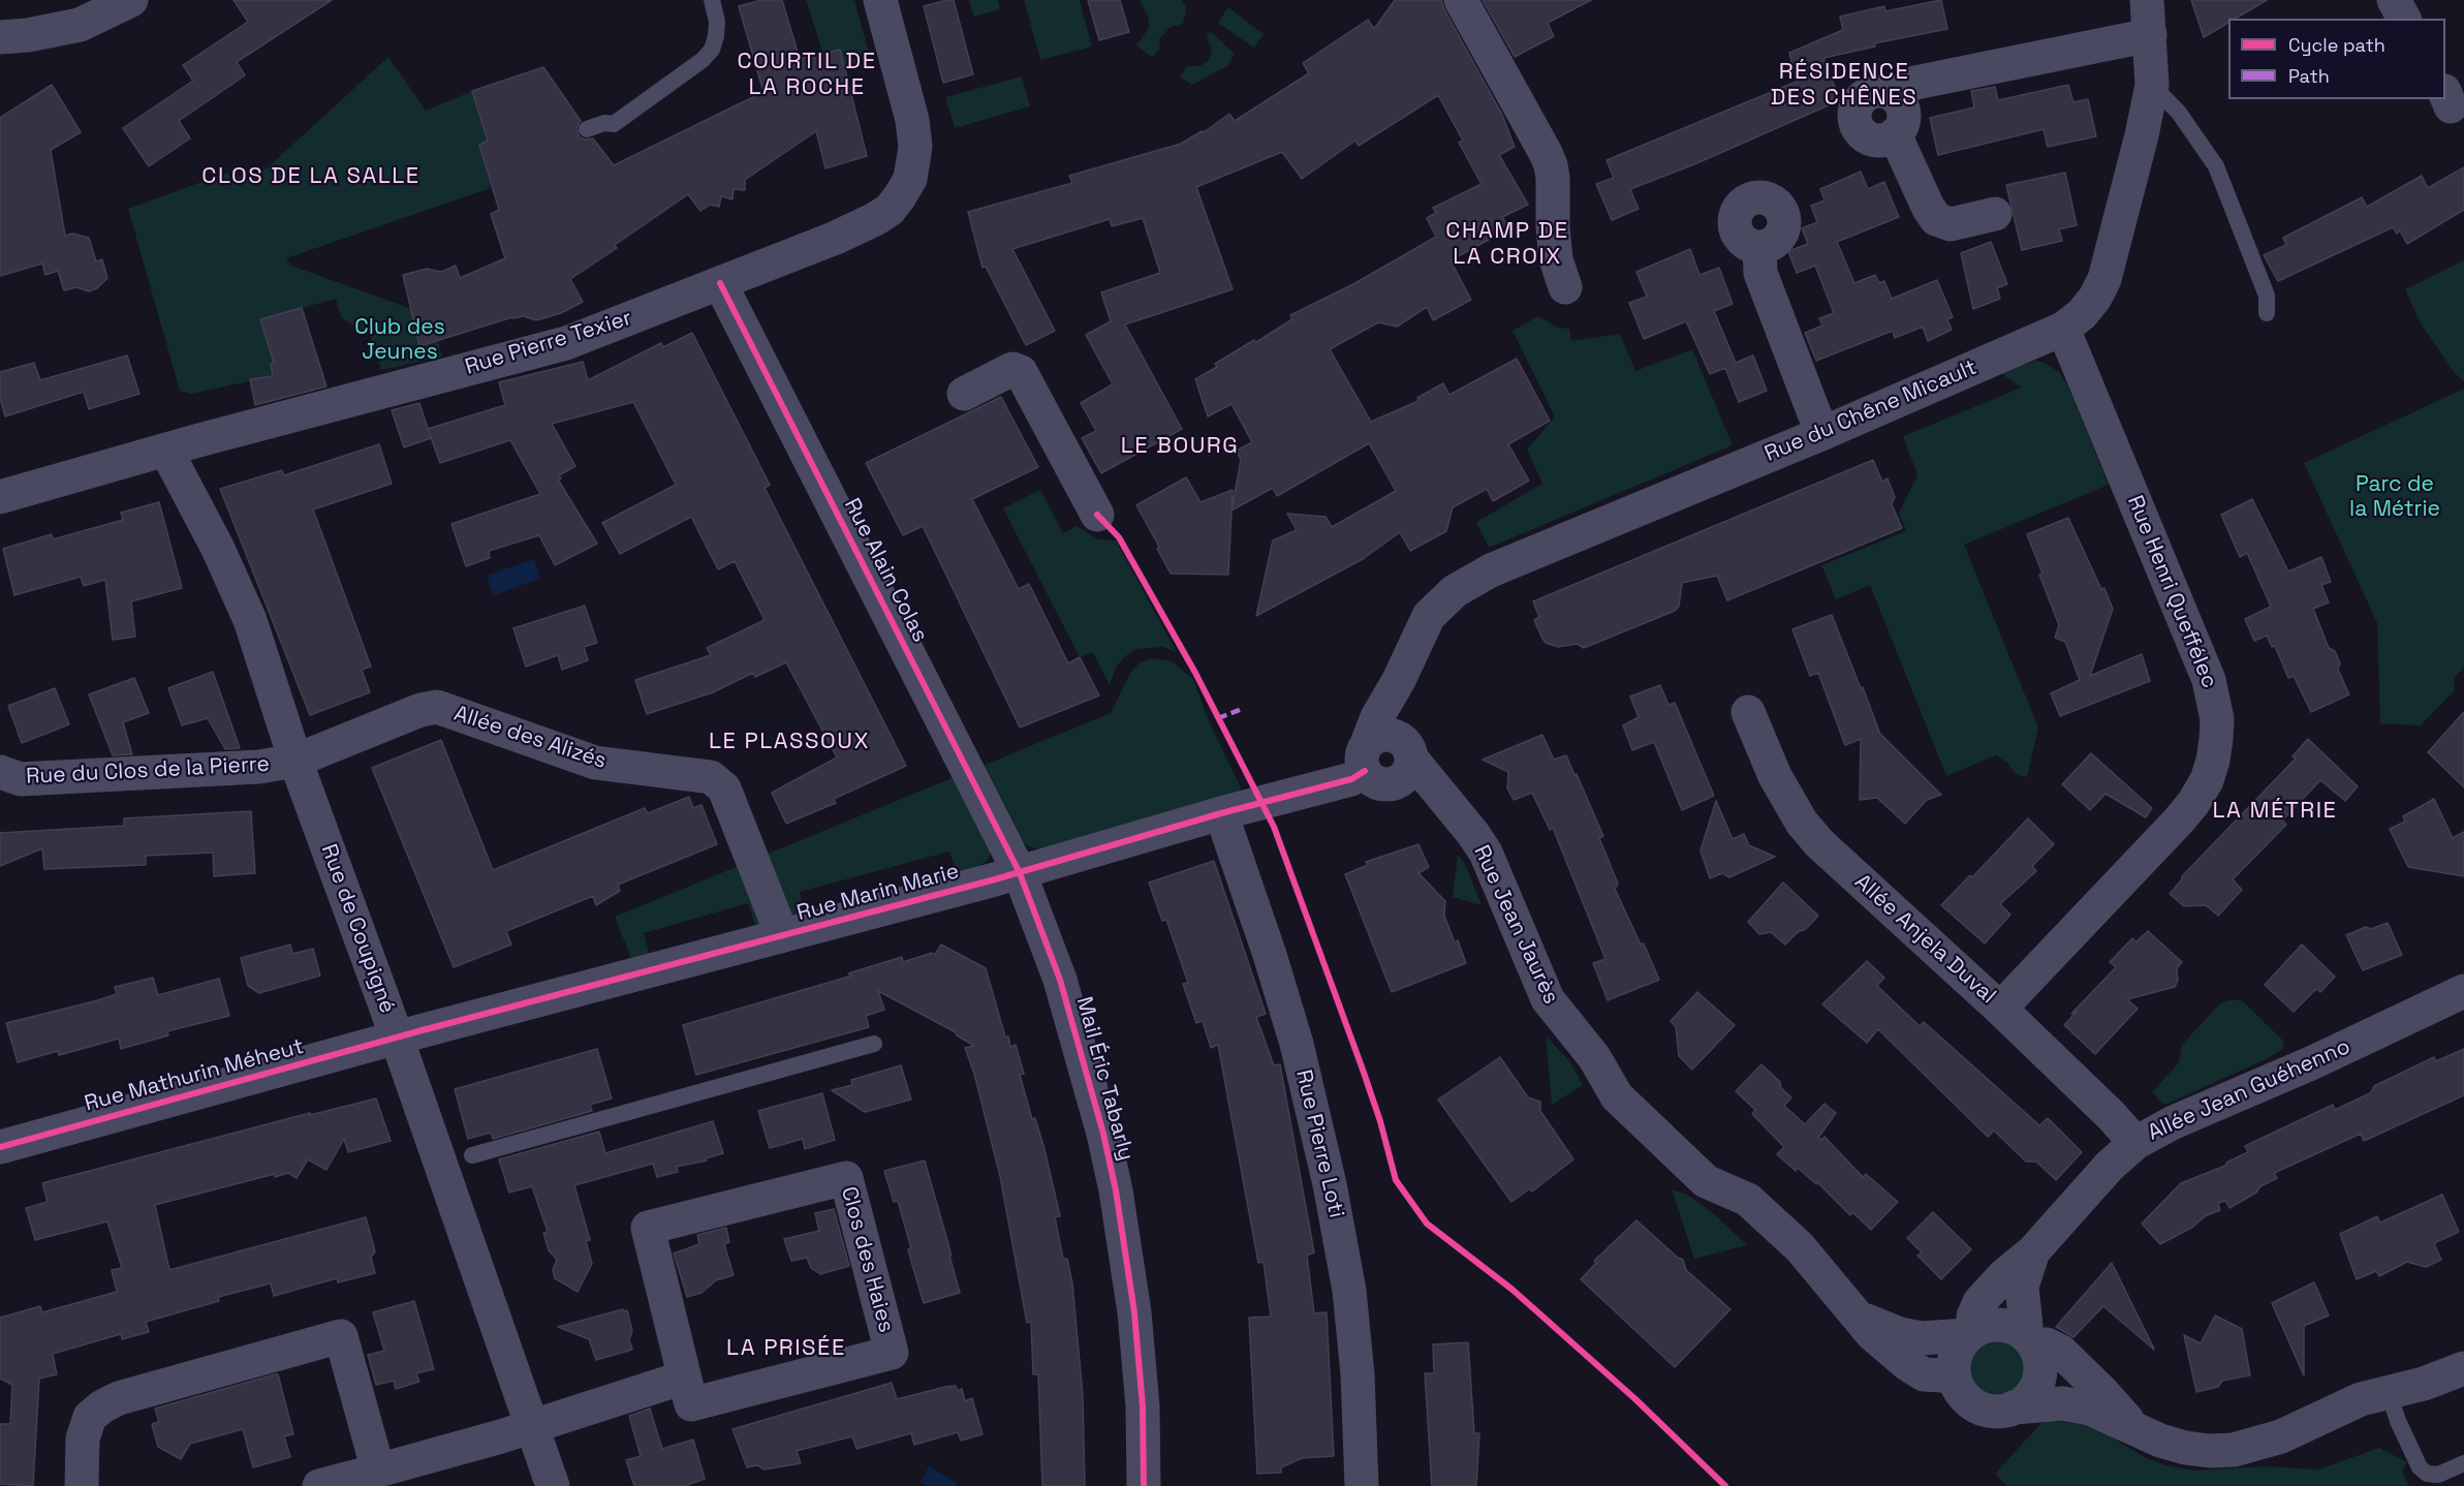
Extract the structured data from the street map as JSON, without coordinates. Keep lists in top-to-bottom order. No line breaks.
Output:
{"streets":{"street":["Rue Pierre Texier","Rue du Chêne Micault","Rue Alain Colas","Rue Henri Queffélec","Allée des Alizés","Rue du Clos de la Pierre","Rue Marin Marie","Rue Jean Jaurès","Rue de Coupigné","Allée Anjela Duval","Rue Mathurin Méheut","Mail Éric Tabarly","Allée Jean Guéhenno","Rue Pierre Loti","Clos des Haies"]},"crossings":[["Rue Pierre Texier","Rue Alain Colas"],["Rue Pierre Texier","Rue de Coupigné"],["Rue du Chêne Micault","Rue Henri Queffélec"],["Rue du Chêne Micault","Rue Marin Marie"],["Rue du Chêne Micault","Rue Jean Jaurès"],["Rue Alain Colas","Rue Marin Marie"],["Rue Alain Colas","Mail Éric Tabarly"],["Rue Henri Queffélec","Allée Anjela Duval"],["Allée des Alizés","Rue du Clos de la Pierre"],["Allée des Alizés","Rue Marin Marie"],["Allée des Alizés","Rue de Coupigné"],["Rue du Clos de la Pierre","Rue de Coupigné"],["Rue Marin Marie","Rue de Coupigné"],["Rue Marin Marie","Rue Mathurin Méheut"],["Rue Marin Marie","Mail Éric Tabarly"],["Rue Marin Marie","Rue Pierre Loti"],["Rue Jean Jaurès","Allée Jean Guéhenno"],["Rue de Coupigné","Rue Mathurin Méheut"],["Allée Anjela Duval","Allée Jean Guéhenno"]],"districts":["COURTIL DE LA ROCHE","RÉSIDENCE DES CHÊNES","CLOS DE LA SALLE","CHAMP DE LA CROIX","LE BOURG","LE PLASSOUX","LA MÉTRIE","LA PRISÉE"],"parks":["Club des Jeunes","Parc de la Métrie"],"legend":["Cycle path","Path"]}
